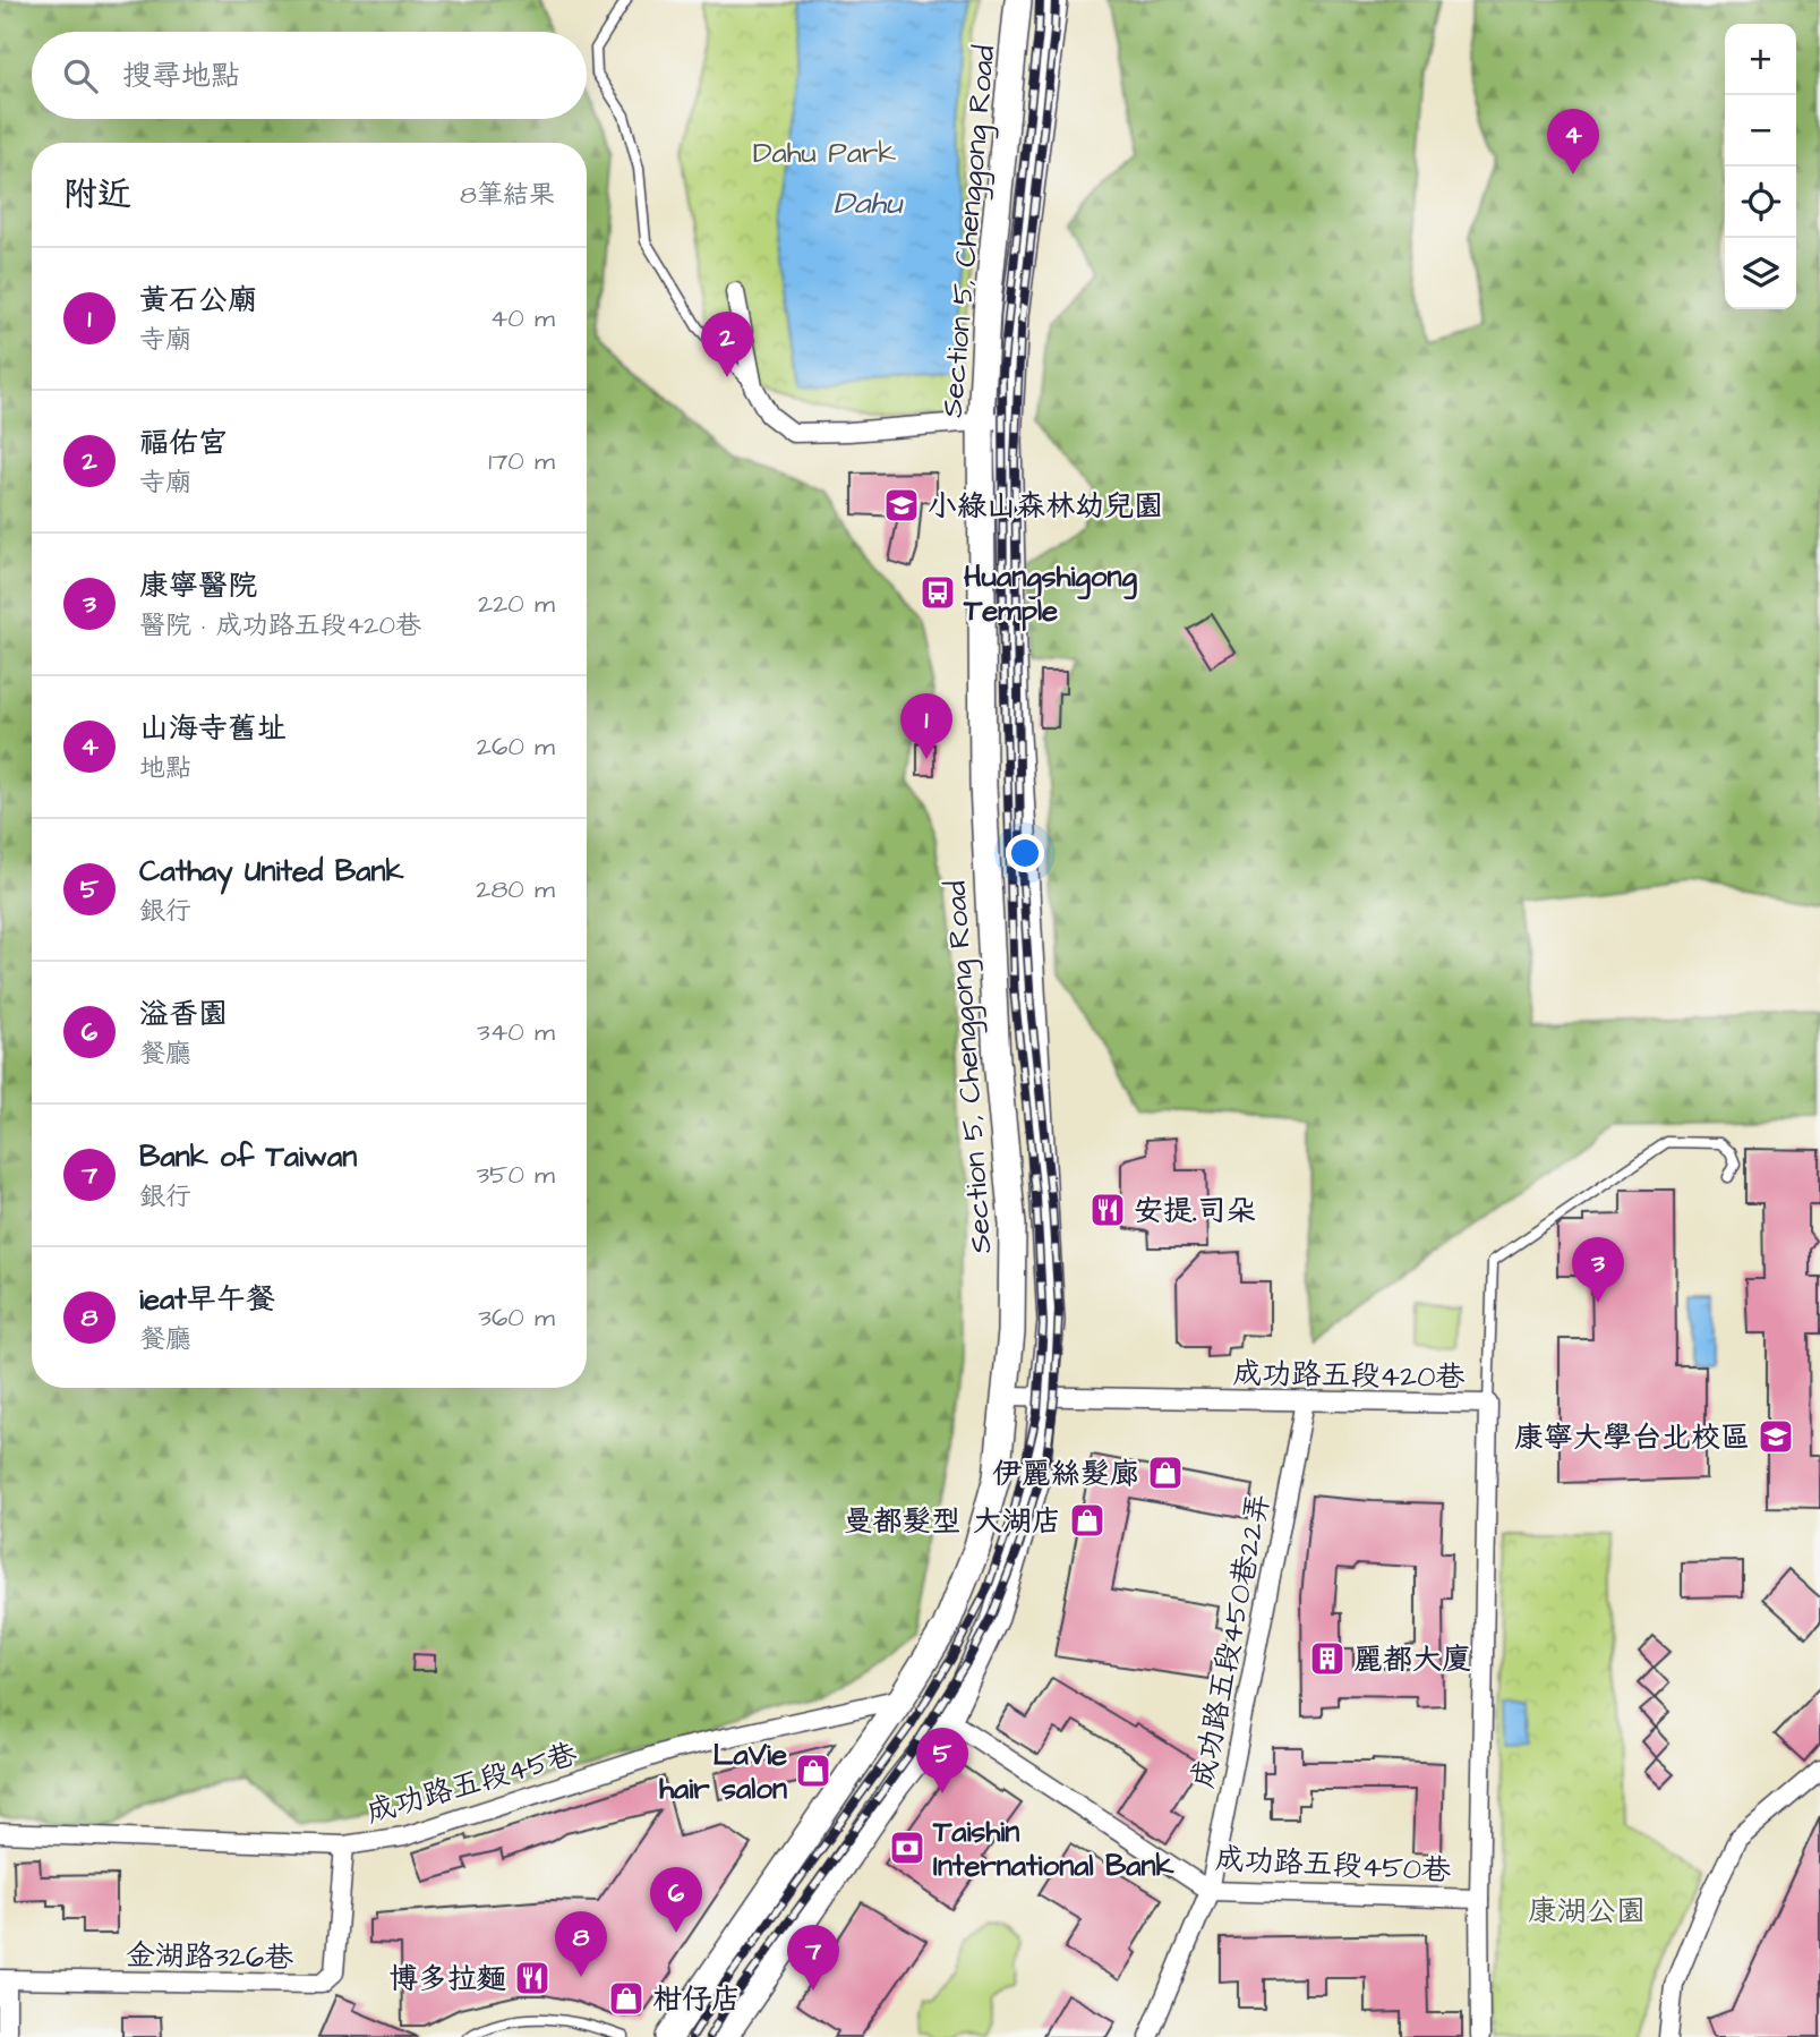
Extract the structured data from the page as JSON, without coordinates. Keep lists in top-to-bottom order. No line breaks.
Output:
{"streets":{"main road":["Section 5, Chenggong Road"],"street":["成功路五段420巷","成功路五段450巷22弄","成功路五段45巷","成功路五段450巷","金湖路326巷"]},"crossings":[["Section 5, Chenggong Road","成功路五段420巷"],["Section 5, Chenggong Road","成功路五段45巷"],["Section 5, Chenggong Road","成功路五段450巷"],["成功路五段420巷","成功路五段450巷22弄"],["成功路五段420巷","成功路五段450巷"],["成功路五段450巷22弄","成功路五段450巷"],["成功路五段45巷","金湖路326巷"]],"water":["Dahu"],"parks":["Dahu Park","康湖公園"],"places":{"school or university":["小綠山森林幼兒園","康寧大學台北校區"],"bus stop":["Huangshigong Temple"],"restaurant":["安提.司朵","博多拉麵"],"shop":["伊麗絲髮廊","曼都髮型 大湖店","LaVie hair salon","柑仔店"],"building":["麗都大廈"],"bank":["Taishin International Bank"]},"page":{"map_buttons":["+","−"],"search":"搜尋地點","pins":["4","2","1","3","5","6","8","7"],"heading":["附近","8筆結果"],"list":[{"mark":"1","name":"黃石公廟","note":"寺廟","value":"40 m"},{"mark":"2","name":"福佑宮","note":"寺廟","value":"170 m"},{"mark":"3","name":"康寧醫院","note":"醫院 · 成功路五段420巷","value":"220 m"},{"mark":"4","name":"山海寺舊址","note":"地點","value":"260 m"},{"mark":"5","name":"Cathay United Bank","note":"銀行","value":"280 m"},{"mark":"6","name":"溢香園","note":"餐廳","value":"340 m"},{"mark":"7","name":"Bank of Taiwan","note":"銀行","value":"350 m"},{"mark":"8","name":"ieat早午餐","note":"餐廳","value":"360 m"}]}}
